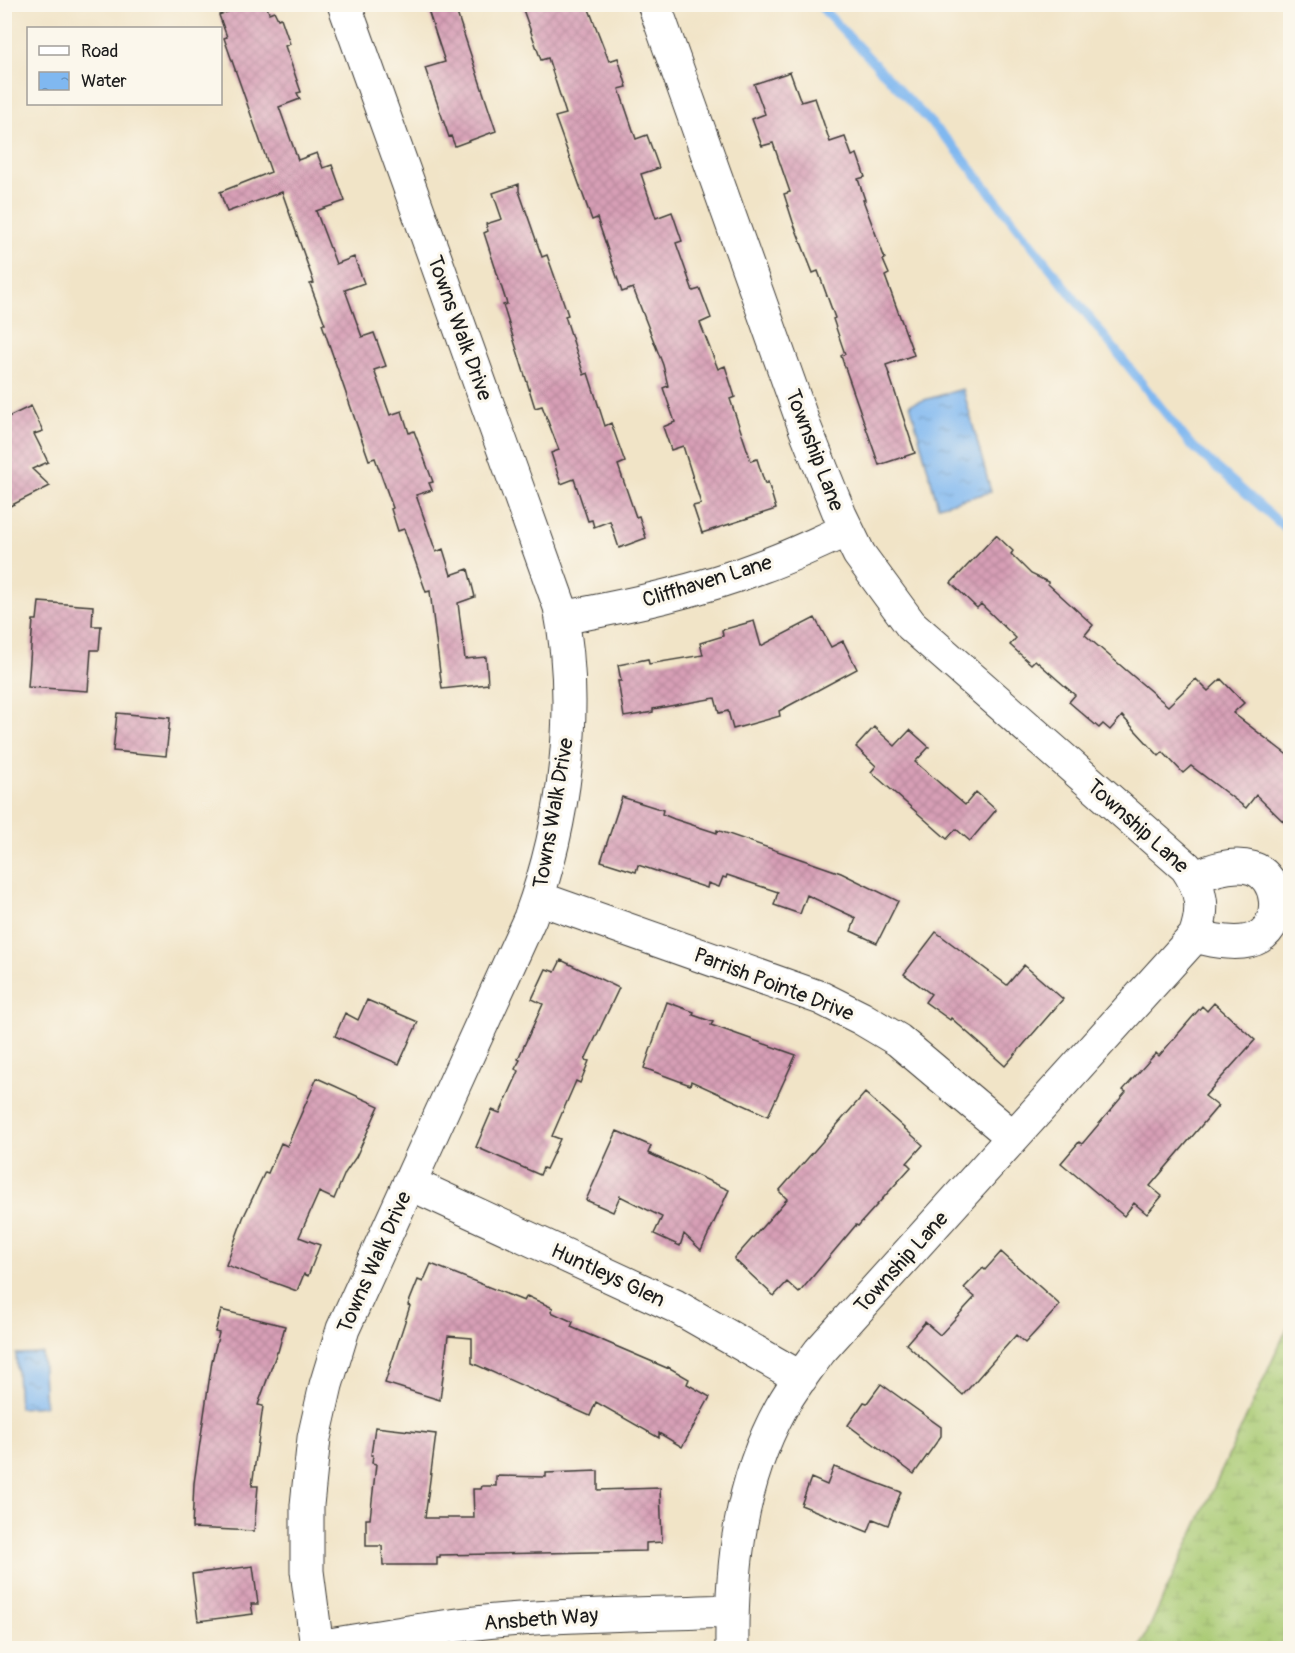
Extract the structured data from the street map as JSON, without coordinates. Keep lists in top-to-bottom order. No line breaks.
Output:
{"streets":{"street":["Towns Walk Drive","Township Lane","Cliffhaven Lane","Parrish Pointe Drive","Huntleys Glen","Ansbeth Way"]},"crossings":[["Towns Walk Drive","Cliffhaven Lane"],["Towns Walk Drive","Parrish Pointe Drive"],["Towns Walk Drive","Huntleys Glen"],["Towns Walk Drive","Ansbeth Way"],["Township Lane","Cliffhaven Lane"],["Township Lane","Parrish Pointe Drive"],["Township Lane","Huntleys Glen"],["Township Lane","Ansbeth Way"]],"legend":["Road","Water"]}
